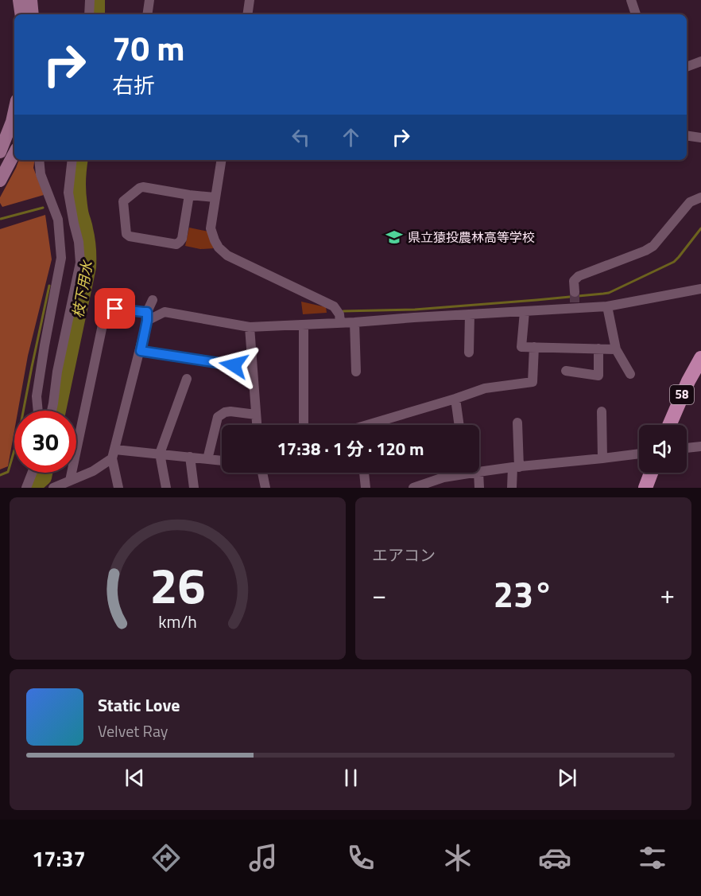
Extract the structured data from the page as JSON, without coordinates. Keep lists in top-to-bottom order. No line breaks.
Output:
{"streets":{"main road":["58"]},"water":["枝下用水"],"places":{"school or university":["県立猿投農林高等学校"]},"page":{"turn":["70 m","右折"],"limit":"30","trip":"17:38 · 1 分 · 120 m","tile":"エアコン","heat":["−","23°","+"],"song":["Static Love","Velvet Ray"],"tabs":"17:37","gauge":["26","km/h"]}}
